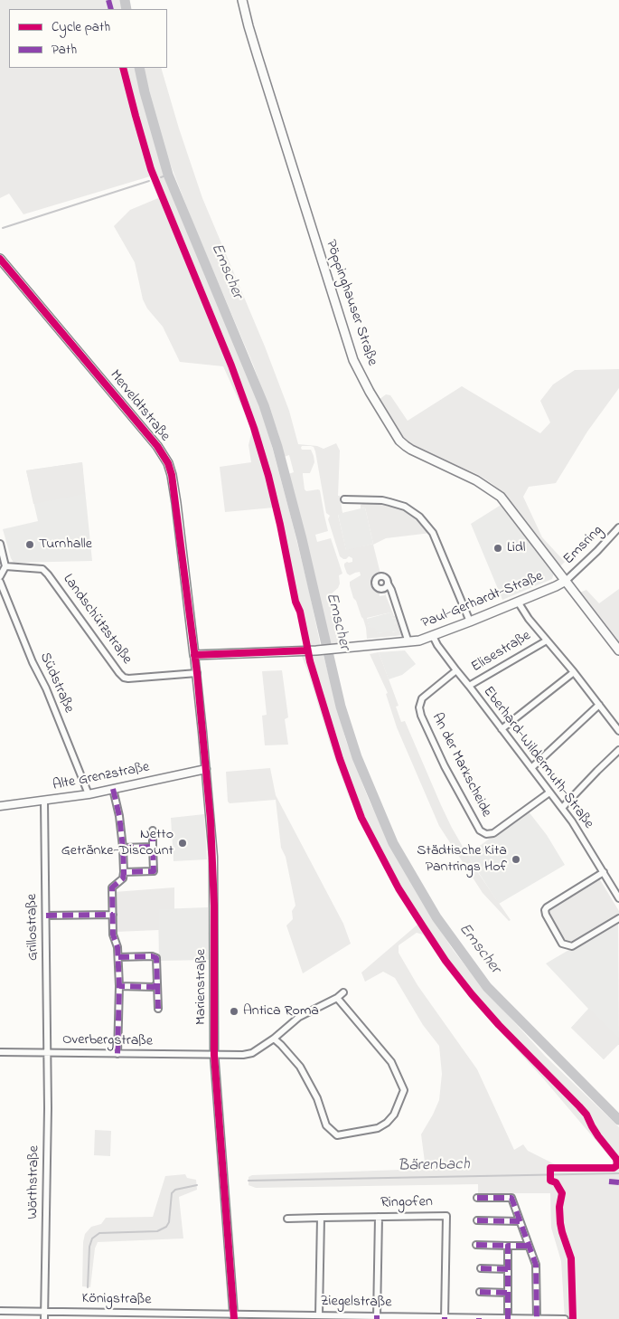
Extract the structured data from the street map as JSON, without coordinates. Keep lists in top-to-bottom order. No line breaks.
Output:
{"streets":{"main road":["Pöppinghauser Straße","Merveldtstraße","Paul-Gerhardt-Straße"],"street":["Emsring","Landschützstraße","Elisestraße","Südstraße","Eberhard-Wildermuth-Straße","An der Markscheide","Alte Grenzstraße","Grillostraße","Marienstraße","Overbergstraße","Wörthstraße","Ringofen","Königstraße","Ziegelstraße"]},"crossings":[["Pöppinghauser Straße","Emsring"],["Pöppinghauser Straße","Paul-Gerhardt-Straße"],["Merveldtstraße","Paul-Gerhardt-Straße"],["Merveldtstraße","Marienstraße"],["Emsring","Paul-Gerhardt-Straße"],["Paul-Gerhardt-Straße","Eberhard-Wildermuth-Straße"],["Paul-Gerhardt-Straße","Marienstraße"],["Landschützstraße","Marienstraße"],["Elisestraße","Eberhard-Wildermuth-Straße"],["Südstraße","Alte Grenzstraße"],["Eberhard-Wildermuth-Straße","An der Markscheide"],["Alte Grenzstraße","Grillostraße"],["Alte Grenzstraße","Marienstraße"],["Grillostraße","Overbergstraße"],["Grillostraße","Wörthstraße"],["Marienstraße","Overbergstraße"],["Marienstraße","Königstraße"],["Marienstraße","Ziegelstraße"],["Overbergstraße","Wörthstraße"],["Wörthstraße","Königstraße"],["Ringofen","Ziegelstraße"],["Königstraße","Ziegelstraße"]],"water":["Emscher","Bärenbach"],"places":["Turnhalle","Lidl","Netto Getränke-Discount","Städtische Kita Pantrings Hof","Antica Roma"],"legend":["Cycle path","Path"]}
